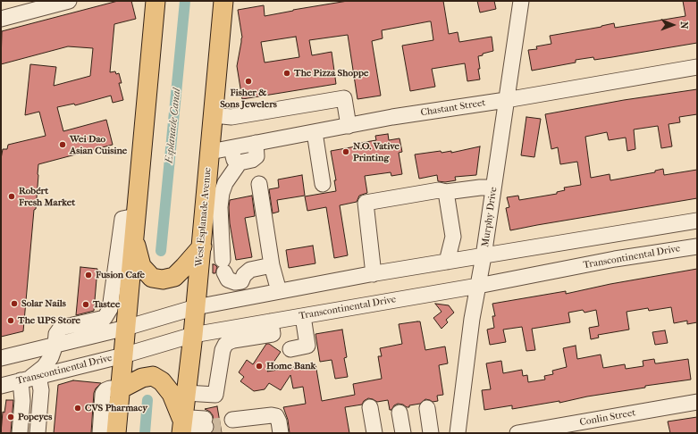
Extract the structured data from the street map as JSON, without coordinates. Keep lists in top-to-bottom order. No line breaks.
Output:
{"streets":{"main road":["West Esplanade Avenue"],"street":["Chastant Street","Murphy Drive","Transcontinental Drive","Conlin Street"]},"crossings":[["Chastant Street","West Esplanade Avenue"],["Chastant Street","Murphy Drive"],["West Esplanade Avenue","Transcontinental Drive"],["Murphy Drive","Transcontinental Drive"]],"water":["Esplanade Canal"],"places":["The Pizza Shoppe","Fisher & Sons Jewelers","Wei Dao Asian Cuisine","N.O. Vative Printing","Robért Fresh Market","Fusion Cafe","Solar Nails","Tastee","The UPS Store","Home Bank","CVS Pharmacy","Popeyes"],"north":"right"}
